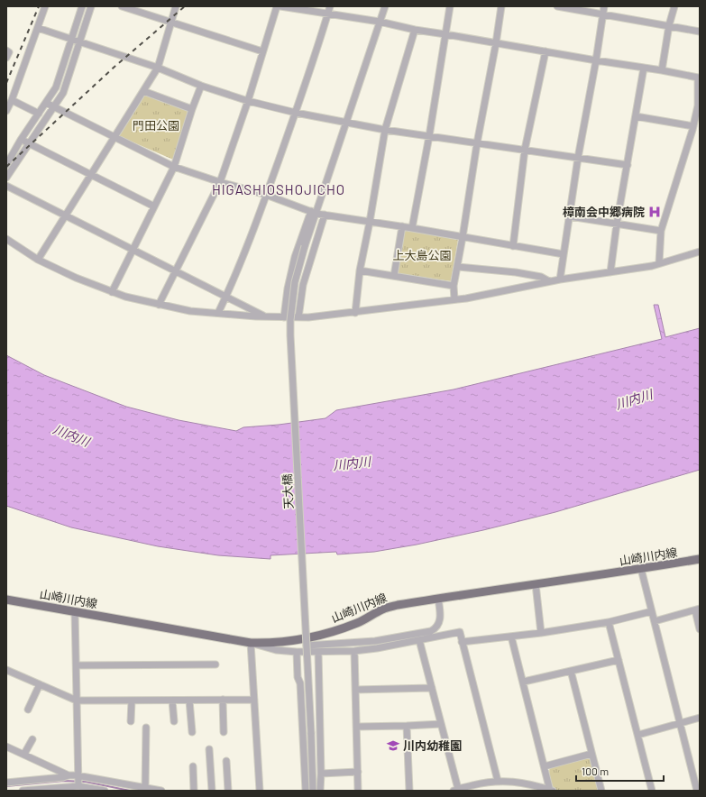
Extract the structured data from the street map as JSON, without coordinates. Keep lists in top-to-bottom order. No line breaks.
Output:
{"streets":{"main road":["山崎川内線"],"street":["天大橋"]},"districts":["HIGASHIOSHOJICHO"],"water":["川内川"],"parks":["門田公園","上大島公園"],"places":{"hospital":["樟南会中郷病院"],"school or university":["川内幼稚園"]},"scale_bar":"100 m"}
